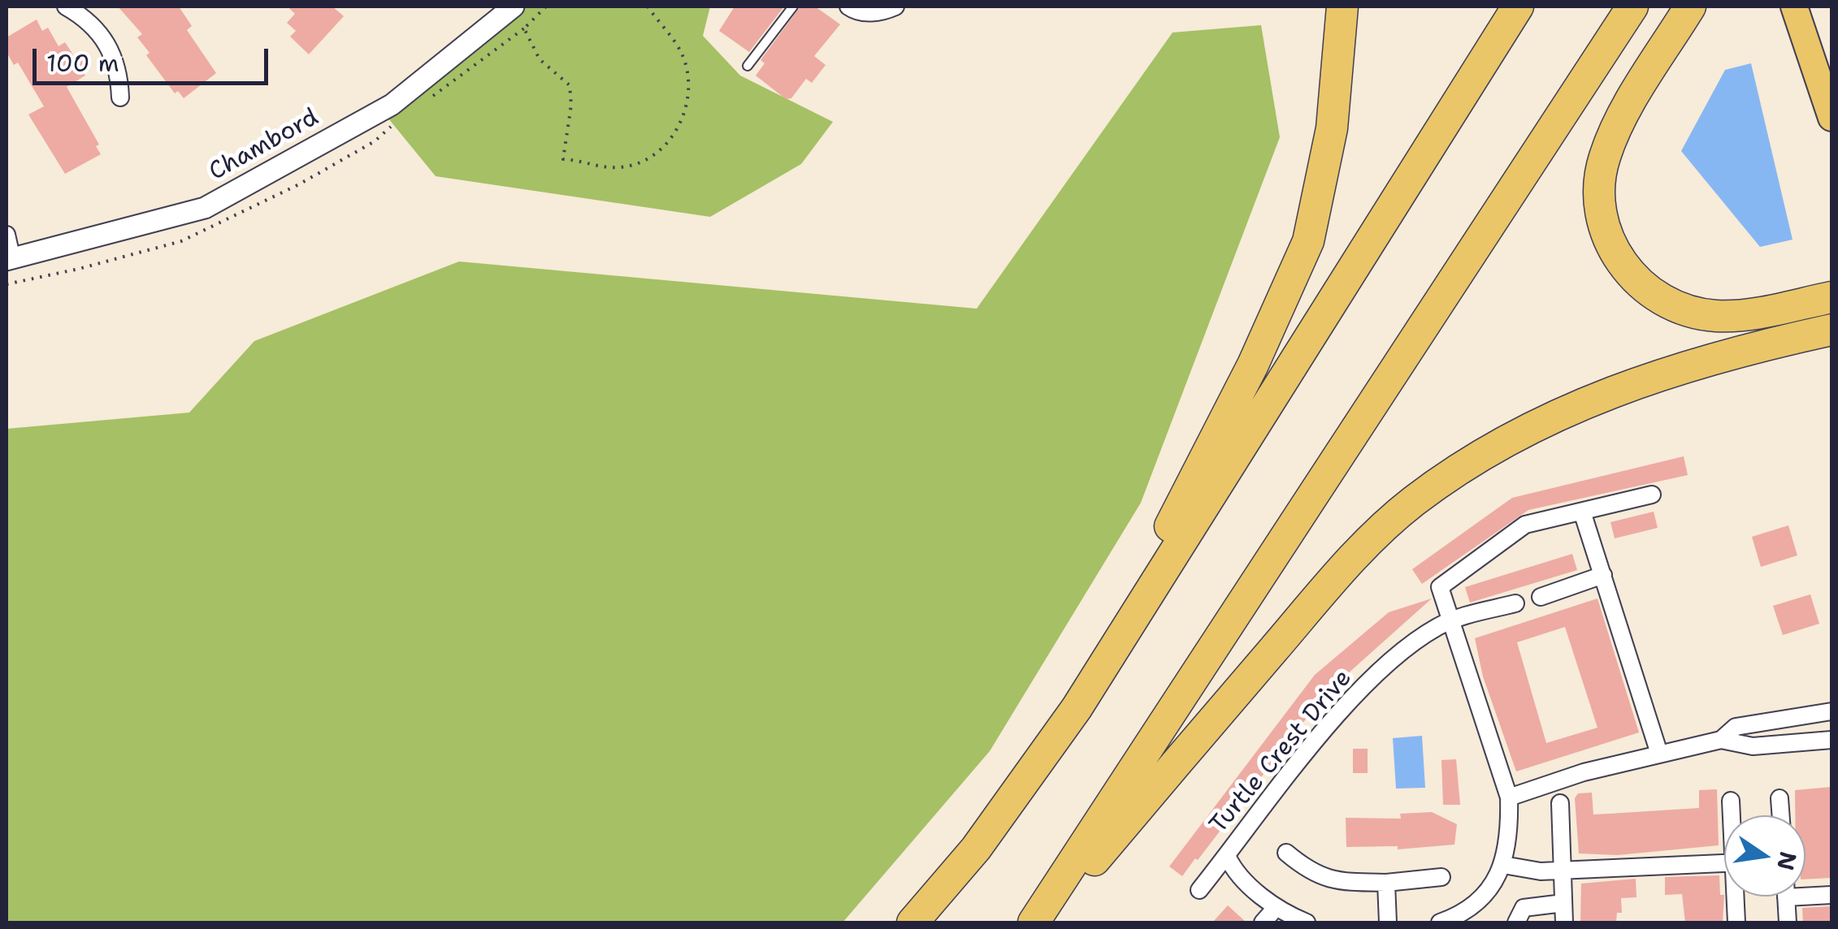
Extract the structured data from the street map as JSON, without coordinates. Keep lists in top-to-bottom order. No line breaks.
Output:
{"streets":{"street":["Chambord","Turtle Crest Drive"]},"scale_bar":"100 m","north":"right"}
